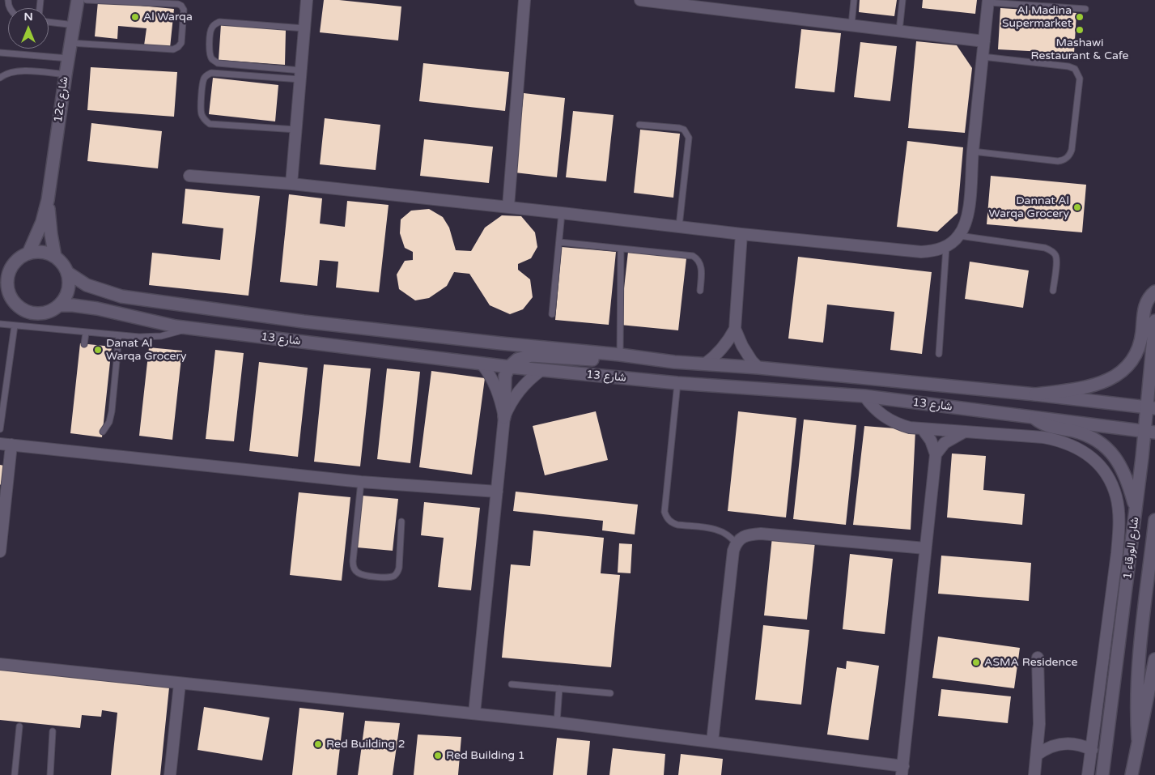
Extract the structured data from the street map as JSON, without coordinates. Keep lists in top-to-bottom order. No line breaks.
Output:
{"streets":{"street":["12c شارع","شارع 13","شارع الورقاء 1"]},"crossings":[["12c شارع","شارع 13"],["شارع 13","شارع الورقاء 1"]],"places":["Al Warqa","Al Madina Supermarket","Mashawi Restaurant & Cafe","Dannat Al Warqa Grocery","Danat Al Warqa Grocery","ASMA Residence","Red Building 2","Red Building 1"],"north":"top"}
